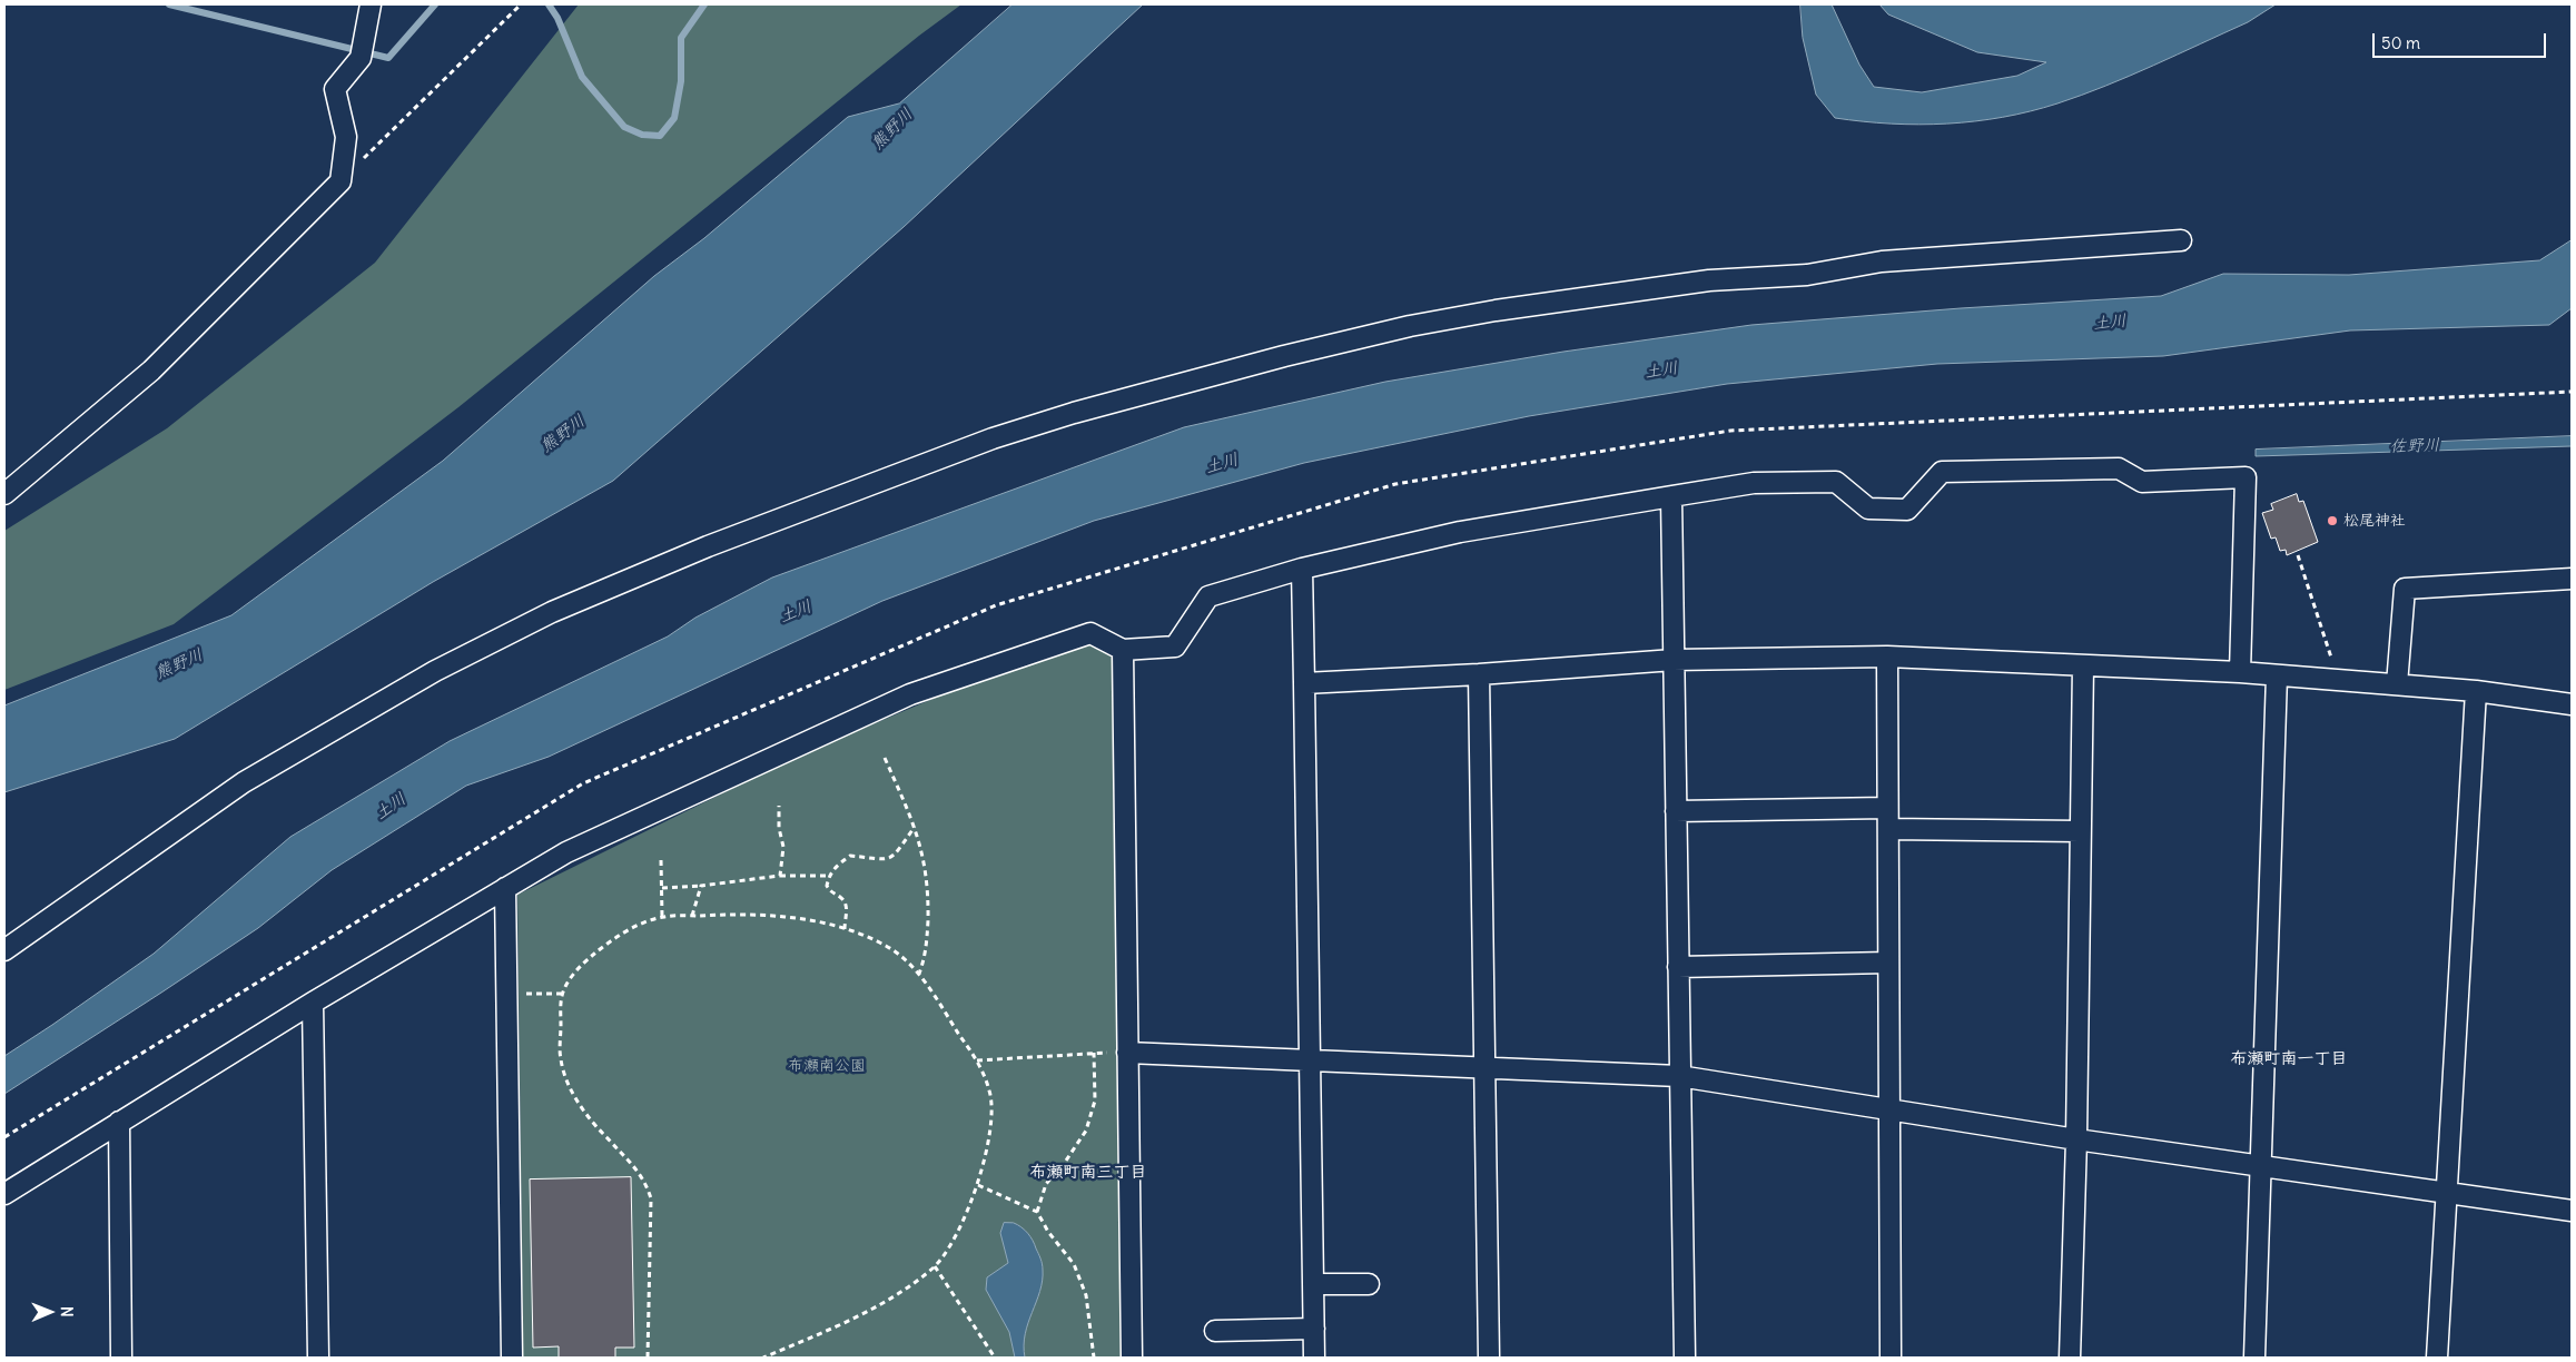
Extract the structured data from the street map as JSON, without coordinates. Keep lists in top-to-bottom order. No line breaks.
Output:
{"districts":["布瀬町南一丁目","布瀬町南三丁目"],"water":["熊野川","土川","佐野川"],"parks":["布瀬南公園"],"places":["松尾神社"],"scale_bar":"50 m","north":"right"}
